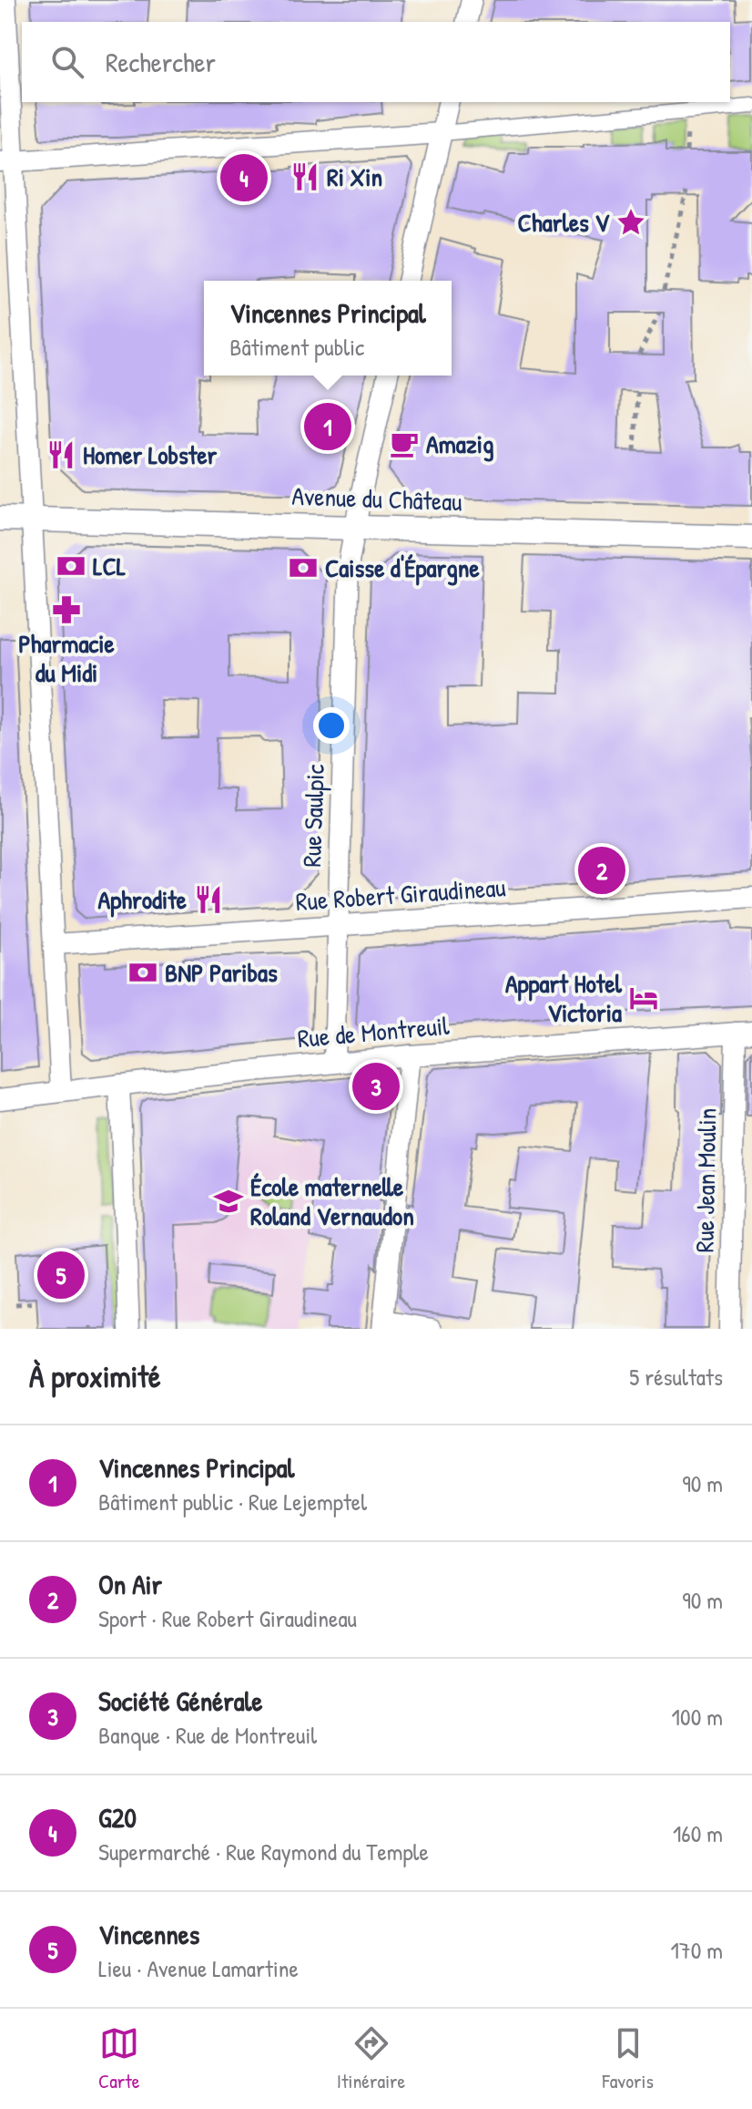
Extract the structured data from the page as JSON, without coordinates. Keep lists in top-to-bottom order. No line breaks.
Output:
{"streets":{"street":["Avenue du Château","Rue Saulpic","Rue Robert Giraudineau","Rue de Montreuil","Rue Jean Moulin"]},"crossings":[["Avenue du Château","Rue Saulpic"],["Rue Saulpic","Rue Robert Giraudineau"],["Rue Saulpic","Rue de Montreuil"],["Rue de Montreuil","Rue Jean Moulin"]],"places":{"restaurant":["Ri Xin","Homer Lobster","Aphrodite"],"place":["Charles V"],"cafe":["Amazig"],"bank":["LCL","Caisse d'Épargne","BNP Paribas"],"pharmacy":["Pharmacie du Midi"],"hotel":["Appart Hotel Victoria"],"school or university":["École maternelle Roland Vernaudon"]},"page":{"search":"Rechercher","pins":["4","1","2","3","5"],"popup":["Vincennes Principal","Bâtiment public"],"heading":["À proximité","5 résultats"],"list":[{"mark":"1","name":"Vincennes Principal","note":"Bâtiment public · Rue Lejemptel","value":"90 m"},{"mark":"2","name":"On Air","note":"Sport · Rue Robert Giraudineau","value":"90 m"},{"mark":"3","name":"Société Générale","note":"Banque · Rue de Montreuil","value":"100 m"},{"mark":"4","name":"G20","note":"Supermarché · Rue Raymond du Temple","value":"160 m"},{"mark":"5","name":"Vincennes","note":"Lieu · Avenue Lamartine","value":"170 m"}],"nav":["Carte","Itinéraire","Favoris"]}}
